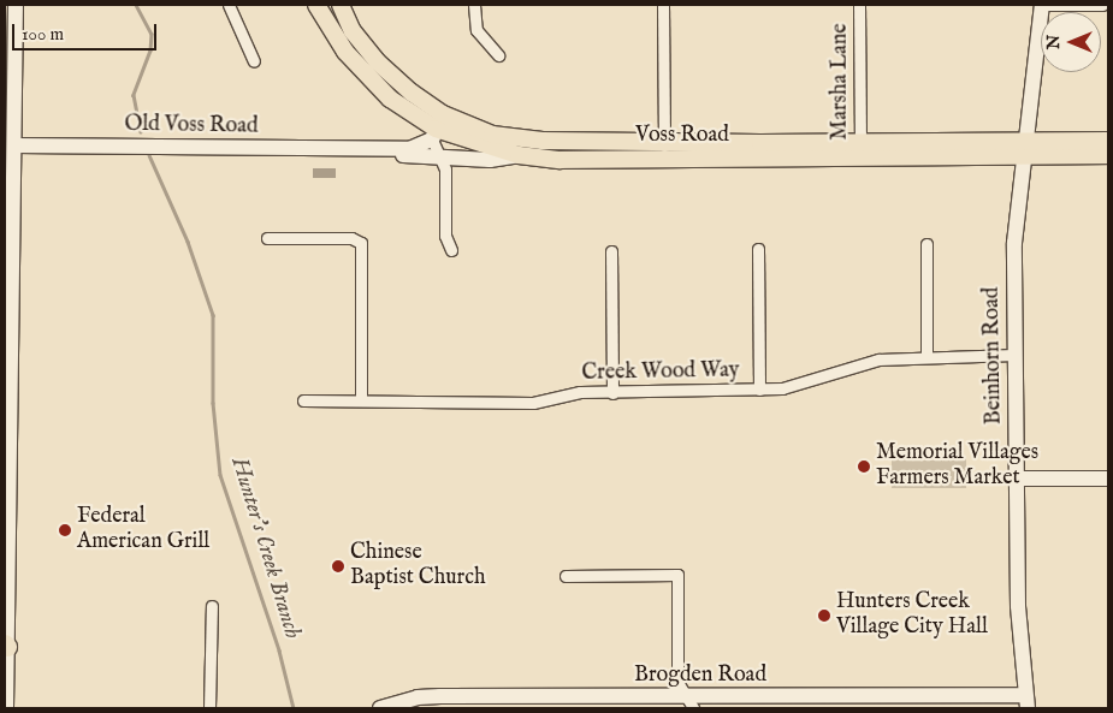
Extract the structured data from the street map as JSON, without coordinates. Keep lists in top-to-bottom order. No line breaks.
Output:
{"streets":{"main road":["Voss Road"],"street":["Marsha Lane","Old Voss Road","Beinhorn Road","Creek Wood Way","Brogden Road"]},"crossings":[["Marsha Lane","Voss Road"],["Old Voss Road","Voss Road"],["Voss Road","Beinhorn Road"],["Beinhorn Road","Creek Wood Way"],["Beinhorn Road","Brogden Road"]],"water":["Hunter's Creek Branch"],"places":["Memorial Villages Farmers Market","Federal American Grill","Chinese Baptist Church","Hunters Creek Village City Hall"],"scale_bar":"100 m","north":"left"}
